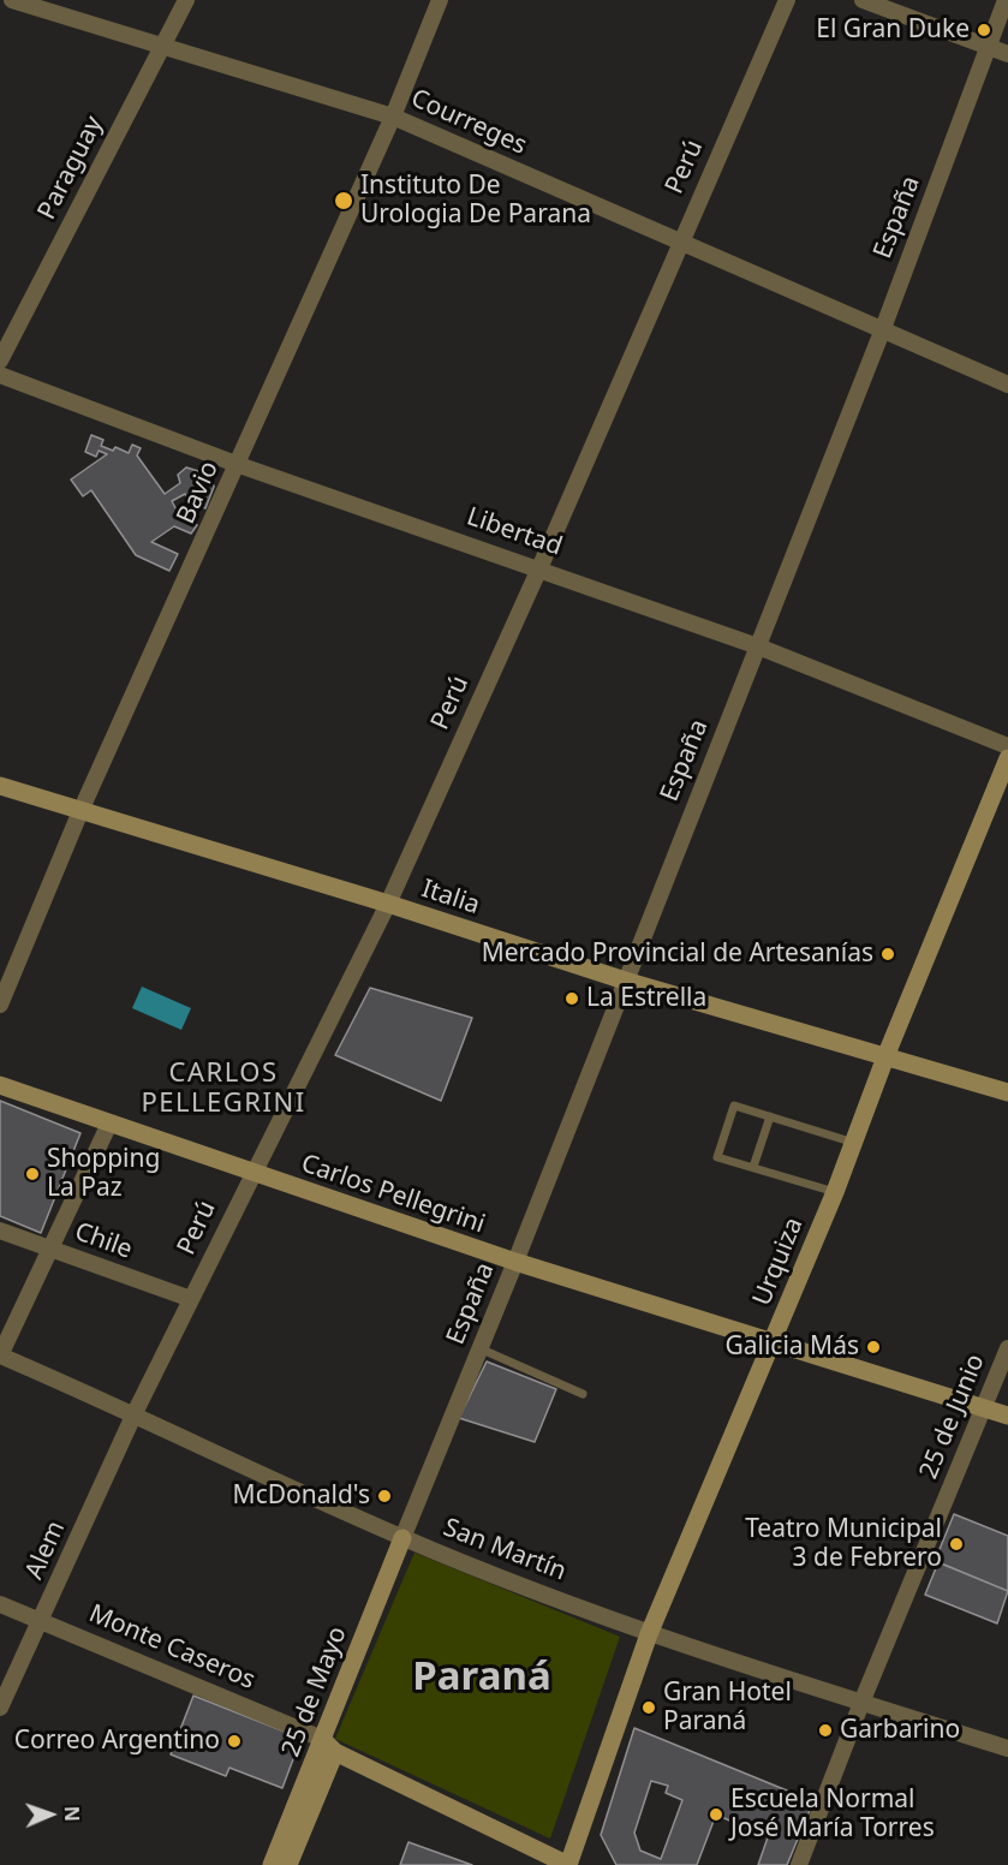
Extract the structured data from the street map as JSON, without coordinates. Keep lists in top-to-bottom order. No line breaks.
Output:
{"streets":{"street":["Courreges","Perú","Paraguay","España","Bavio","Libertad","Italia","Carlos Pellegrini","Chile","Urquiza","25 de Junio","Alem","San Martín","Monte Caseros","25 de Mayo"]},"crossings":[["Courreges","Perú"],["Courreges","Paraguay"],["Courreges","España"],["Courreges","Bavio"],["Perú","Libertad"],["Perú","Italia"],["Perú","Carlos Pellegrini"],["Perú","Chile"],["Perú","Alem"],["Perú","San Martín"],["España","Libertad"],["España","Italia"],["España","Carlos Pellegrini"],["España","San Martín"],["España","25 de Mayo"],["Bavio","Libertad"],["Bavio","Italia"],["Italia","Urquiza"],["Carlos Pellegrini","Urquiza"],["Carlos Pellegrini","25 de Junio"],["Urquiza","San Martín"],["25 de Junio","San Martín"],["Alem","San Martín"],["Alem","Monte Caseros"],["San Martín","25 de Mayo"],["Monte Caseros","25 de Mayo"]],"districts":["CARLOS PELLEGRINI","Paraná"],"places":["El Gran Duke","Instituto De Urologia De Parana","Mercado Provincial de Artesanías","La Estrella","Shopping La Paz","Galicia Más","McDonald's","Teatro Municipal 3 de Febrero","Gran Hotel Paraná","Garbarino","Correo Argentino","Escuela Normal José María Torres"],"north":"right"}
